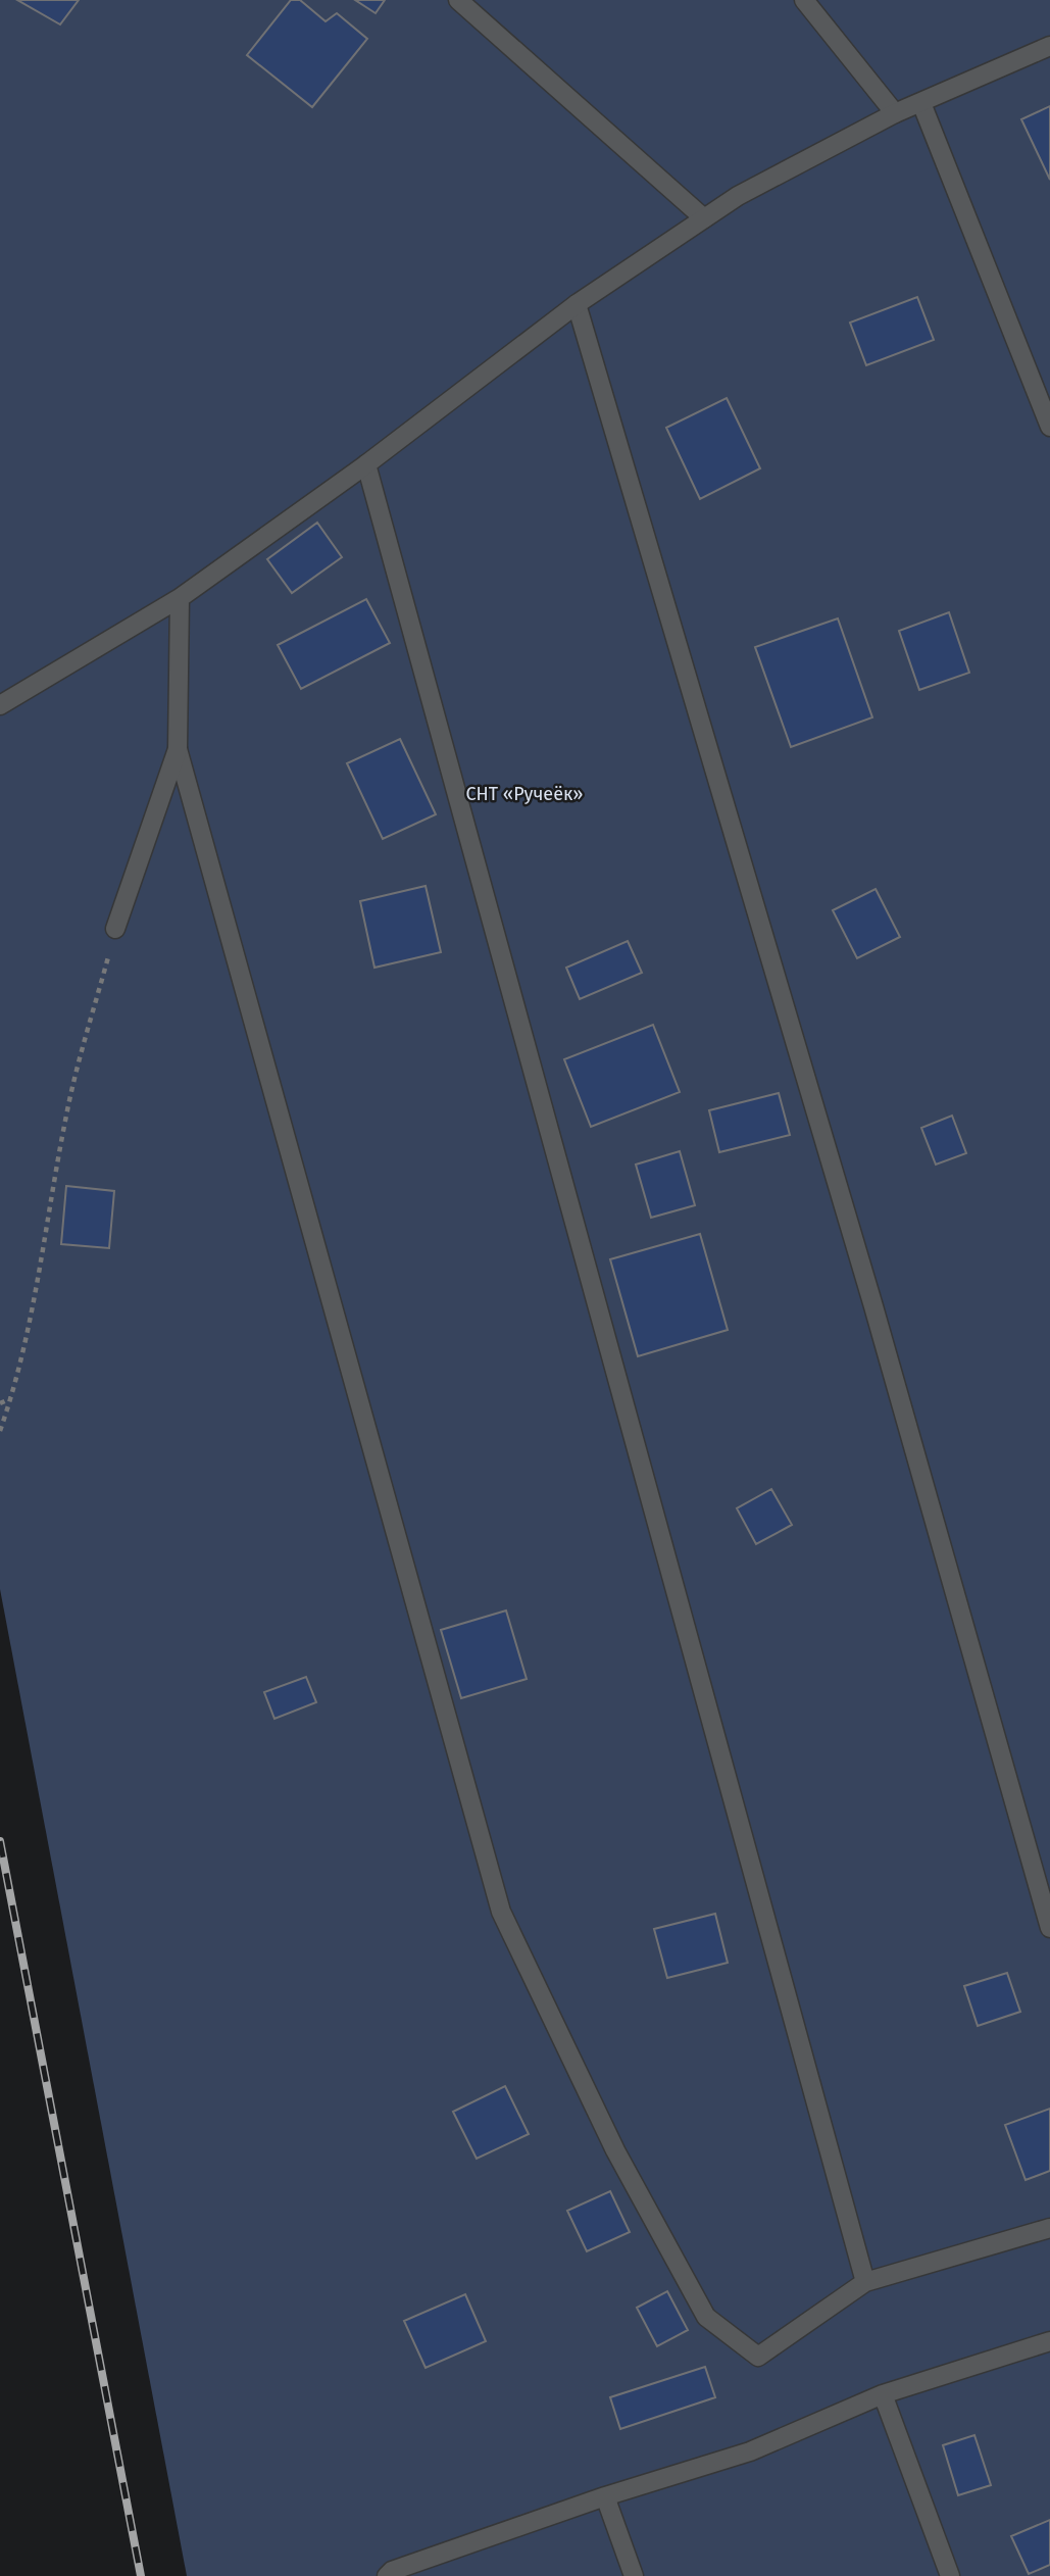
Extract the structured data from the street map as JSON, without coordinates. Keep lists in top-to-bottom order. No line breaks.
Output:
{"parks":["СНТ «Ручеёк»"]}
